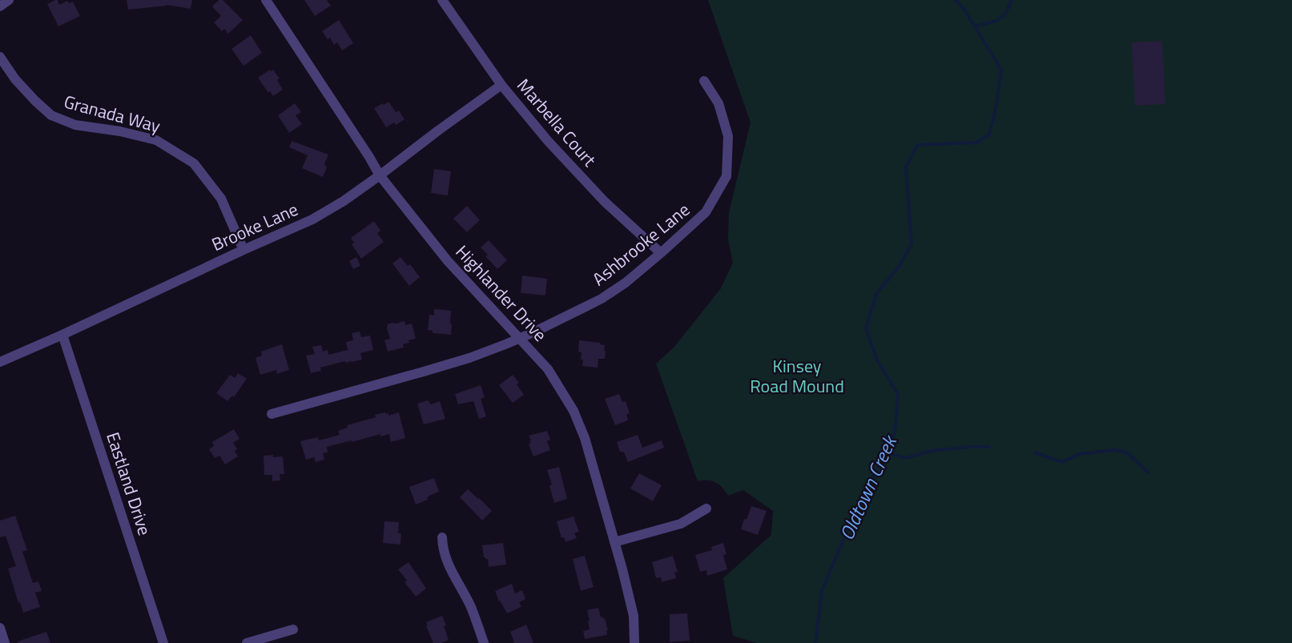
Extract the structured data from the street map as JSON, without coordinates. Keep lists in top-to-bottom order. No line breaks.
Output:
{"streets":{"street":["Granada Way","Marbella Court","Brooke Lane","Ashbrooke Lane","Highlander Drive","Eastland Drive"]},"crossings":[["Granada Way","Brooke Lane"],["Marbella Court","Brooke Lane"],["Marbella Court","Ashbrooke Lane"],["Brooke Lane","Highlander Drive"],["Brooke Lane","Eastland Drive"],["Ashbrooke Lane","Highlander Drive"]],"water":["Oldtown Creek"],"parks":["Kinsey Road Mound"]}
